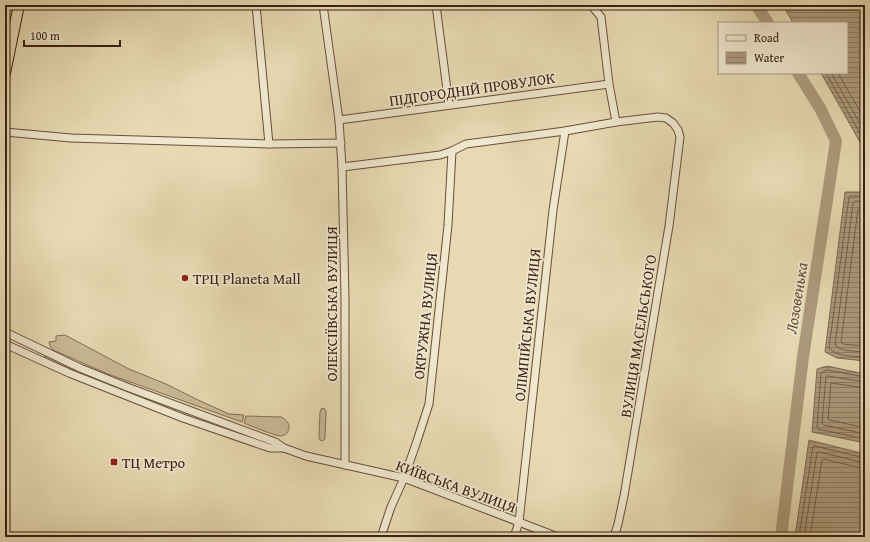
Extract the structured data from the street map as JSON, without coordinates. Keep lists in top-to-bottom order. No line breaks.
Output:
{"streets":{"street":["ПІДГОРОДНІЙ ПРОВУЛОК","ОЛЕКСІЇВСЬКА ВУЛИЦЯ","ОКРУЖНА ВУЛИЦЯ","ОЛІМПІЙСЬКА ВУЛИЦЯ","ВУЛИЦЯ МАСЕЛЬСЬКОГО","КИЇВСЬКА ВУЛИЦЯ"]},"crossings":[["ПІДГОРОДНІЙ ПРОВУЛОК","ОЛЕКСІЇВСЬКА ВУЛИЦЯ"],["ОЛЕКСІЇВСЬКА ВУЛИЦЯ","КИЇВСЬКА ВУЛИЦЯ"],["ОКРУЖНА ВУЛИЦЯ","КИЇВСЬКА ВУЛИЦЯ"],["ОЛІМПІЙСЬКА ВУЛИЦЯ","КИЇВСЬКА ВУЛИЦЯ"]],"water":["Лозовенька"],"places":{"other":["ТРЦ Planeta Mall"],"transit":["ТЦ Метро"]},"legend":["Road","Water"],"scale_bar":"100 m"}
